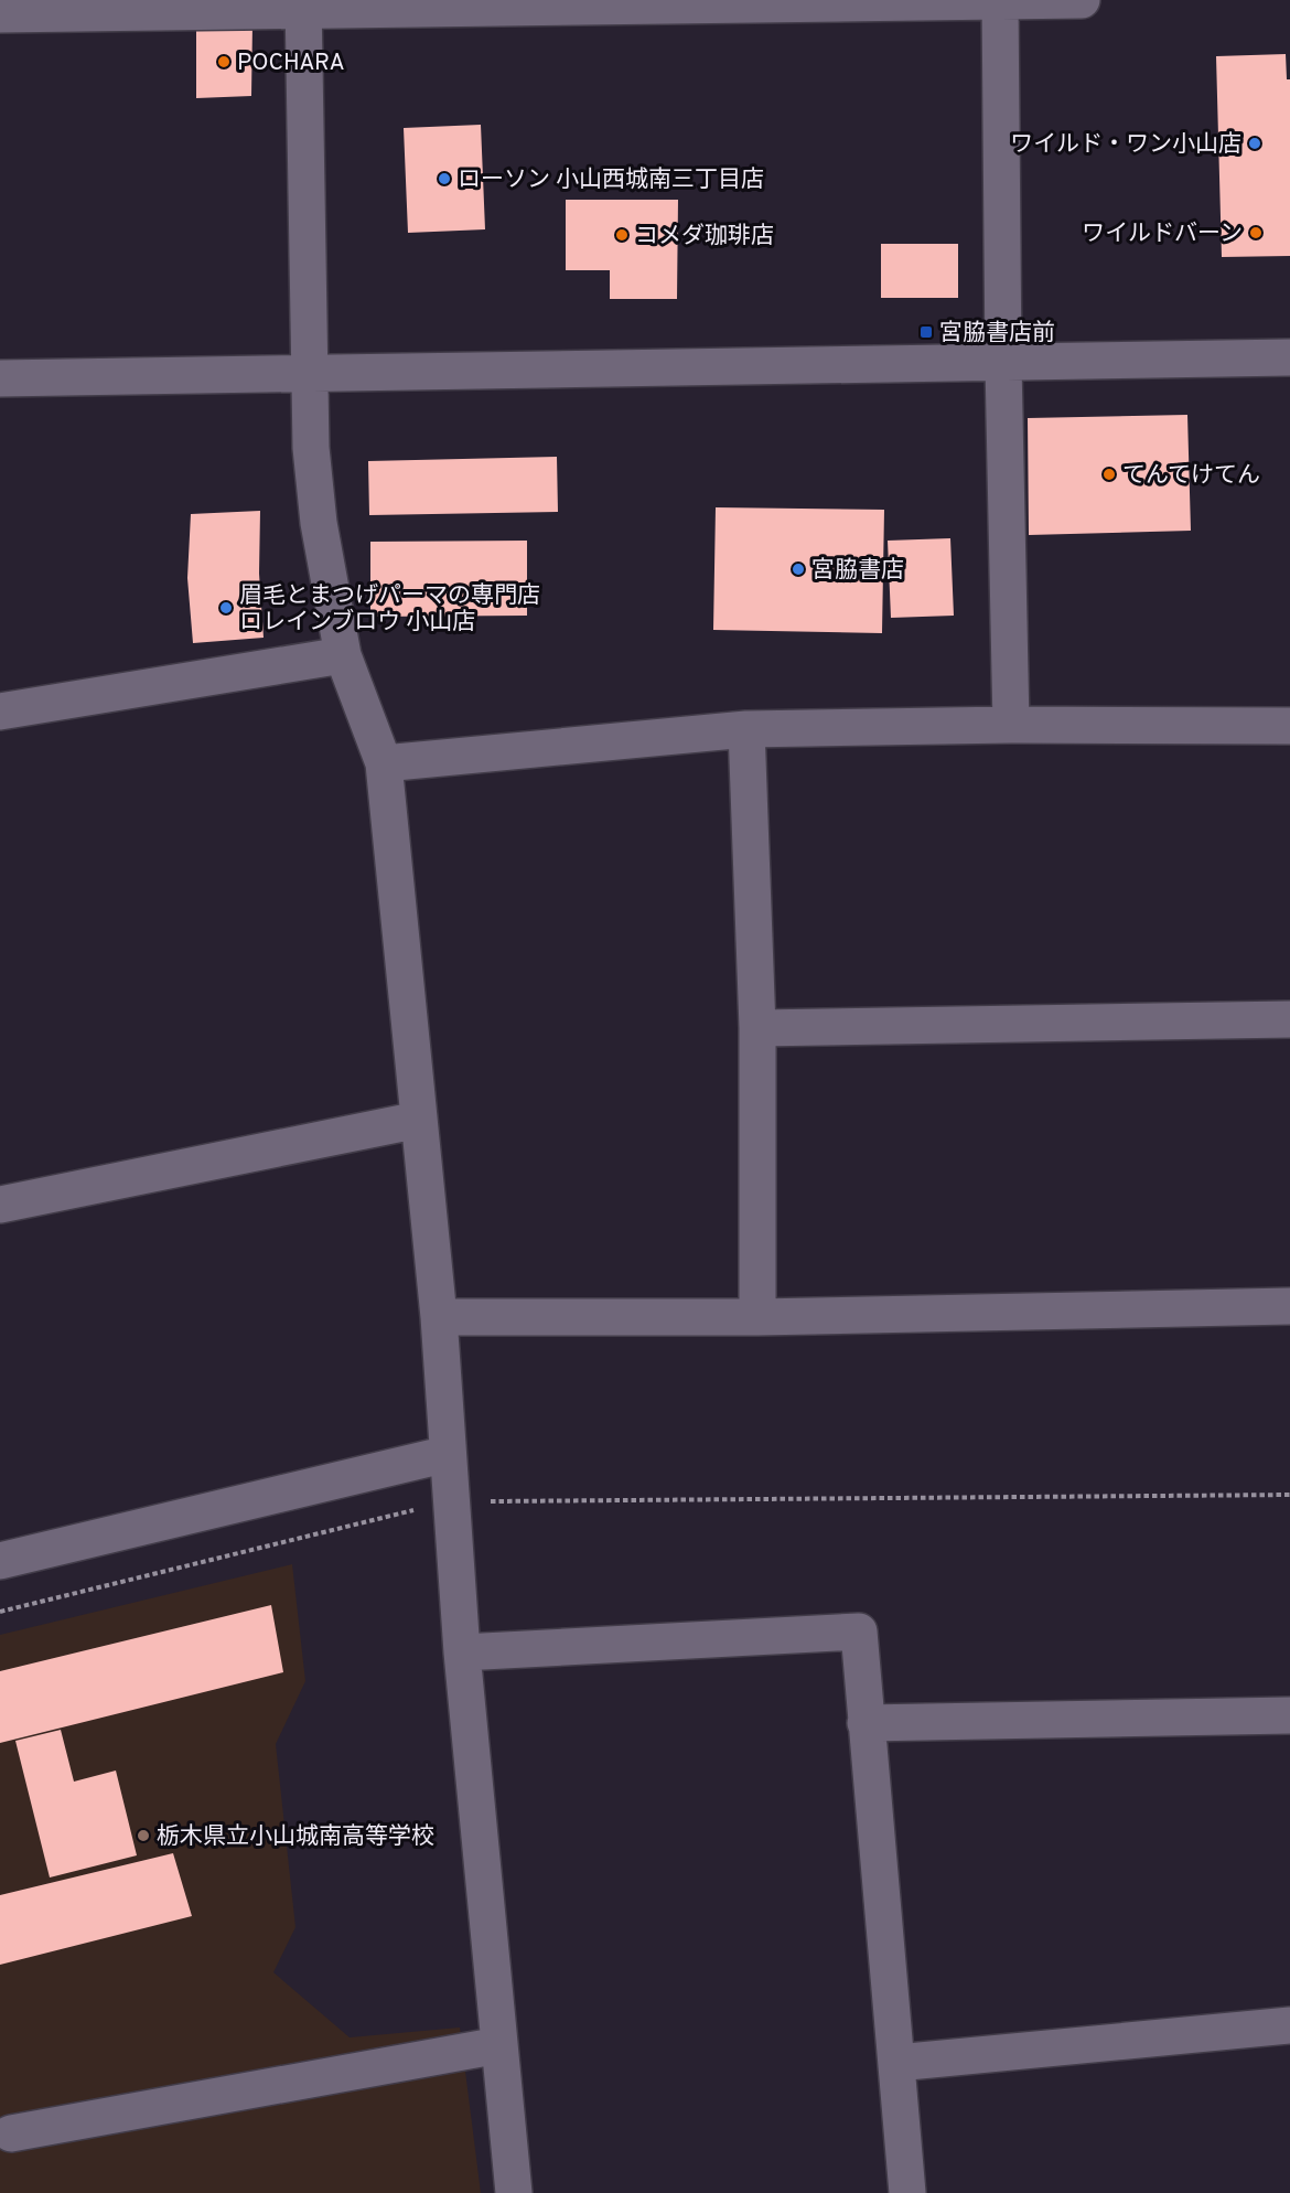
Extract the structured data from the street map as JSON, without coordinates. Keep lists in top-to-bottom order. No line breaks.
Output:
{"places":{"other":["POCHARA","ワイルド・ワン小山店","ローソン 小山西城南三丁目店","ワイルドバーン","コメダ珈琲店","てんてけてん","宮脇書店","眉毛とまつげパーマの専門店 ロレインブロウ 小山店","栃木県立小山城南高等学校"],"transit":["宮脇書店前"]}}
